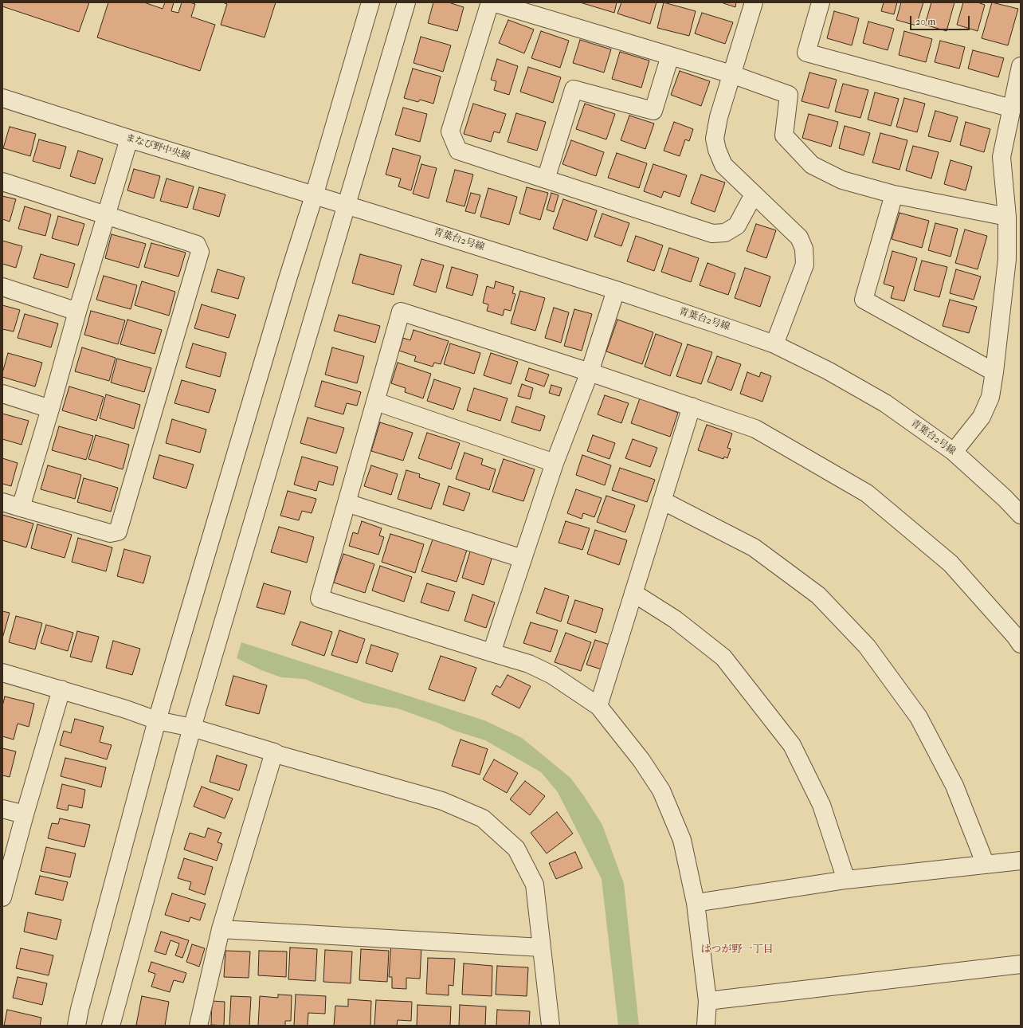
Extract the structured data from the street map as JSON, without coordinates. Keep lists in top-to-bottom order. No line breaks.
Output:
{"streets":{"street":["まなび野中央線","青葉台2号線"]},"crossings":[["まなび野中央線","青葉台2号線"]],"districts":["はつが野一丁目"],"scale_bar":"20 m"}
